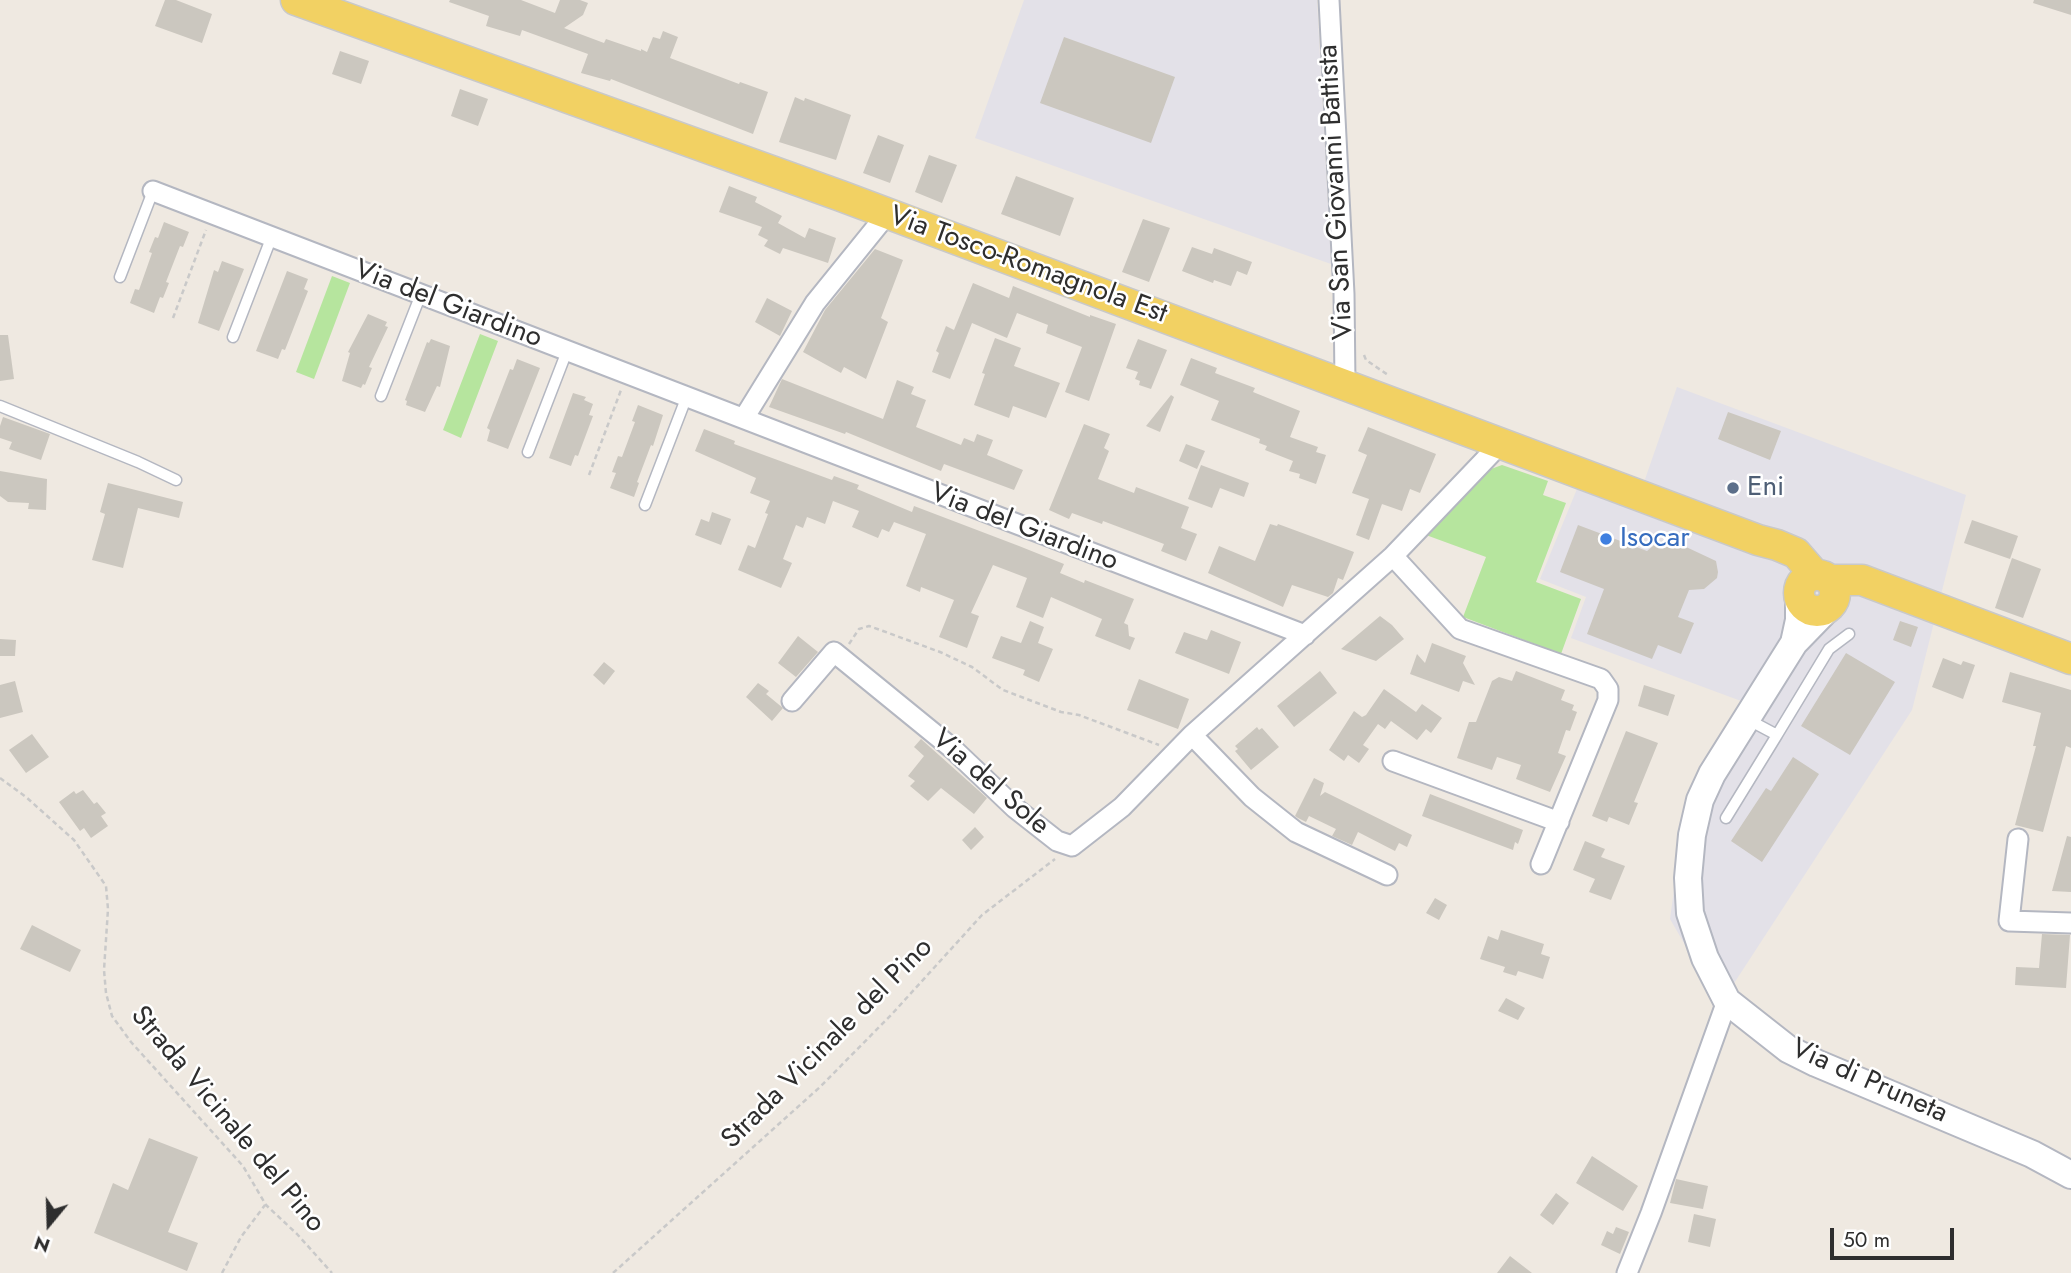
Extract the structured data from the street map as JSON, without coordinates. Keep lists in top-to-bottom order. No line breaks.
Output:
{"streets":{"main road":["Via Tosco-Romagnola Est","Via di Pruneta"],"street":["Via San Giovanni Battista","Via del Giardino","Via del Sole"],"path":["Strada Vicinale del Pino"]},"crossings":[["Via San Giovanni Battista","Via Tosco-Romagnola Est"],["Via Tosco-Romagnola Est","Via del Sole"],["Via Tosco-Romagnola Est","Via di Pruneta"],["Via del Giardino","Via del Sole"],["Via del Sole","Strada Vicinale del Pino"]],"places":["Eni","Isocar"],"scale_bar":"50 m","north":"bottom"}
